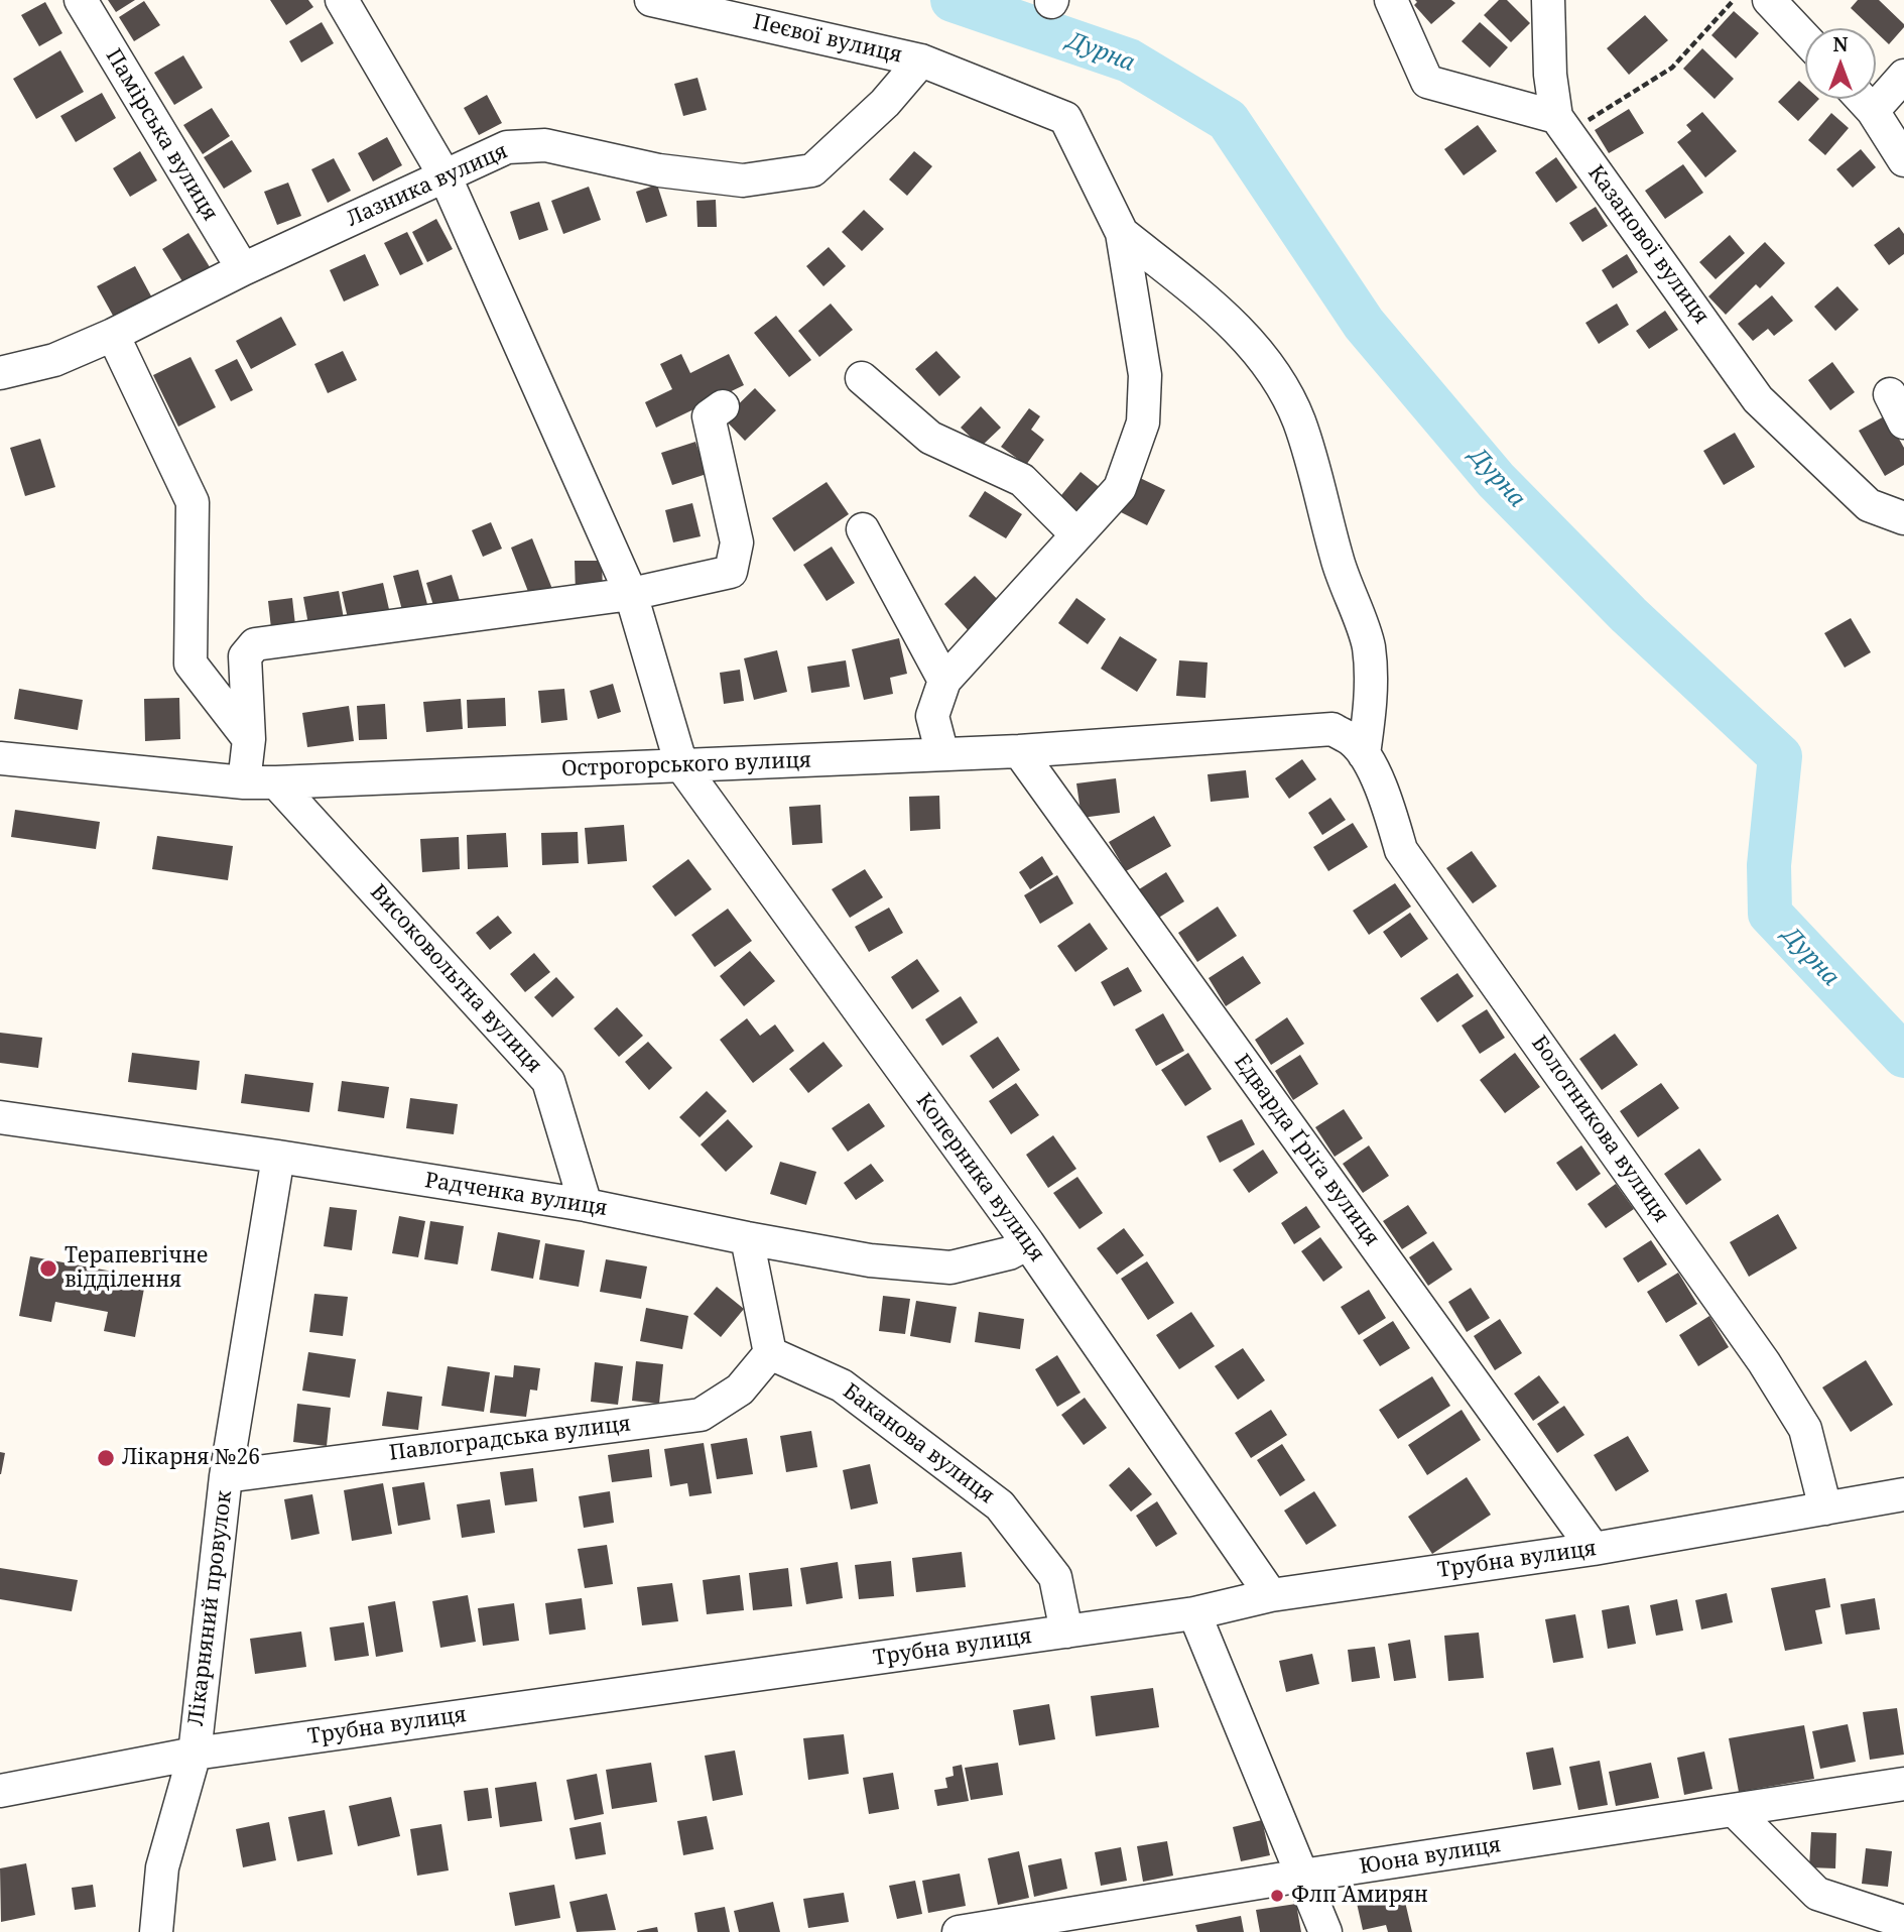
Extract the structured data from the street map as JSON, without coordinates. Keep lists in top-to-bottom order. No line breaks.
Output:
{"streets":{"street":["Пеєвої вулиця","Памірська вулиця","Лазника вулиця","Казанової вулиця","Острогорського вулиця","Високовольтна вулиця","Болотникова вулиця","Едварда Ґріґа вулиця","Коперника вулиця","Радченка вулиця","Павлоградська вулиця","Баканова вулиця","Трубна вулиця","Лікарняний провулок","Юона вулиця"]},"crossings":[["Пеєвої вулиця","Лазника вулиця"],["Памірська вулиця","Лазника вулиця"],["Лазника вулиця","Коперника вулиця"],["Острогорського вулиця","Високовольтна вулиця"],["Острогорського вулиця","Болотникова вулиця"],["Острогорського вулиця","Едварда Ґріґа вулиця"],["Острогорського вулиця","Коперника вулиця"],["Високовольтна вулиця","Радченка вулиця"],["Болотникова вулиця","Трубна вулиця"],["Едварда Ґріґа вулиця","Трубна вулиця"],["Коперника вулиця","Радченка вулиця"],["Коперника вулиця","Трубна вулиця"],["Радченка вулиця","Лікарняний провулок"],["Павлоградська вулиця","Баканова вулиця"],["Павлоградська вулиця","Лікарняний провулок"],["Баканова вулиця","Трубна вулиця"],["Трубна вулиця","Лікарняний провулок"]],"water":["Дурна"],"places":["Терапевгічне відділення","Лікарня №26","Флп Амирян"],"north":"top"}
